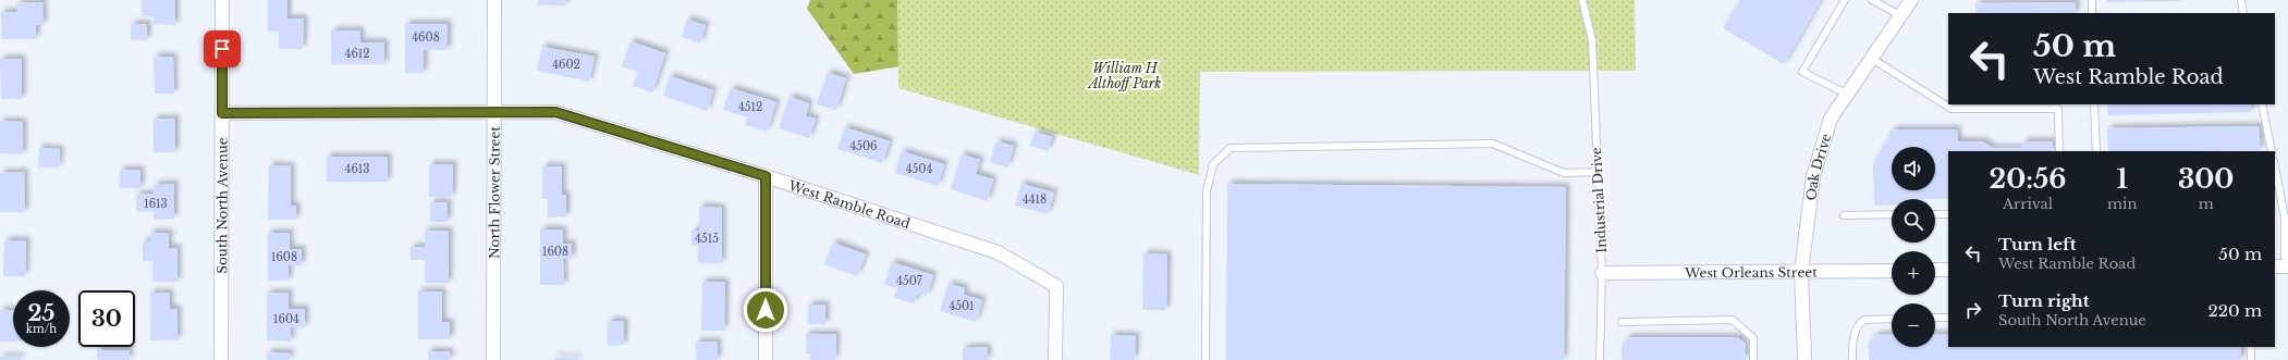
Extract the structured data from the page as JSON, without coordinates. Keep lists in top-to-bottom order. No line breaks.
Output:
{"streets":{"street":["Oak Drive","North Flower Street","West Ramble Road","South North Avenue","West Orleans Street"],"lane":["Industrial Drive"]},"crossings":[["Oak Drive","West Orleans Street"],["North Flower Street","West Ramble Road"],["Industrial Drive","West Orleans Street"],["West Ramble Road","South North Avenue"]],"parks":["William H Althoff Park"],"house_numbers":["4608","4612","4602","4512","4506","4613","4504","4418","1613","4515","1608","1608","4507","4501","1604"],"page":{"turn":["50 m","West Ramble Road"],"map_buttons":["+","−"],"eta":["20:56","Arrival","1","min","300","m"],"list":[{"name":"Turn left","note":"West Ramble Road","value":"50 m"},{"name":"Turn right","note":"South North Avenue","value":"220 m"}],"speed":"25 km/h","limit":"30"}}
